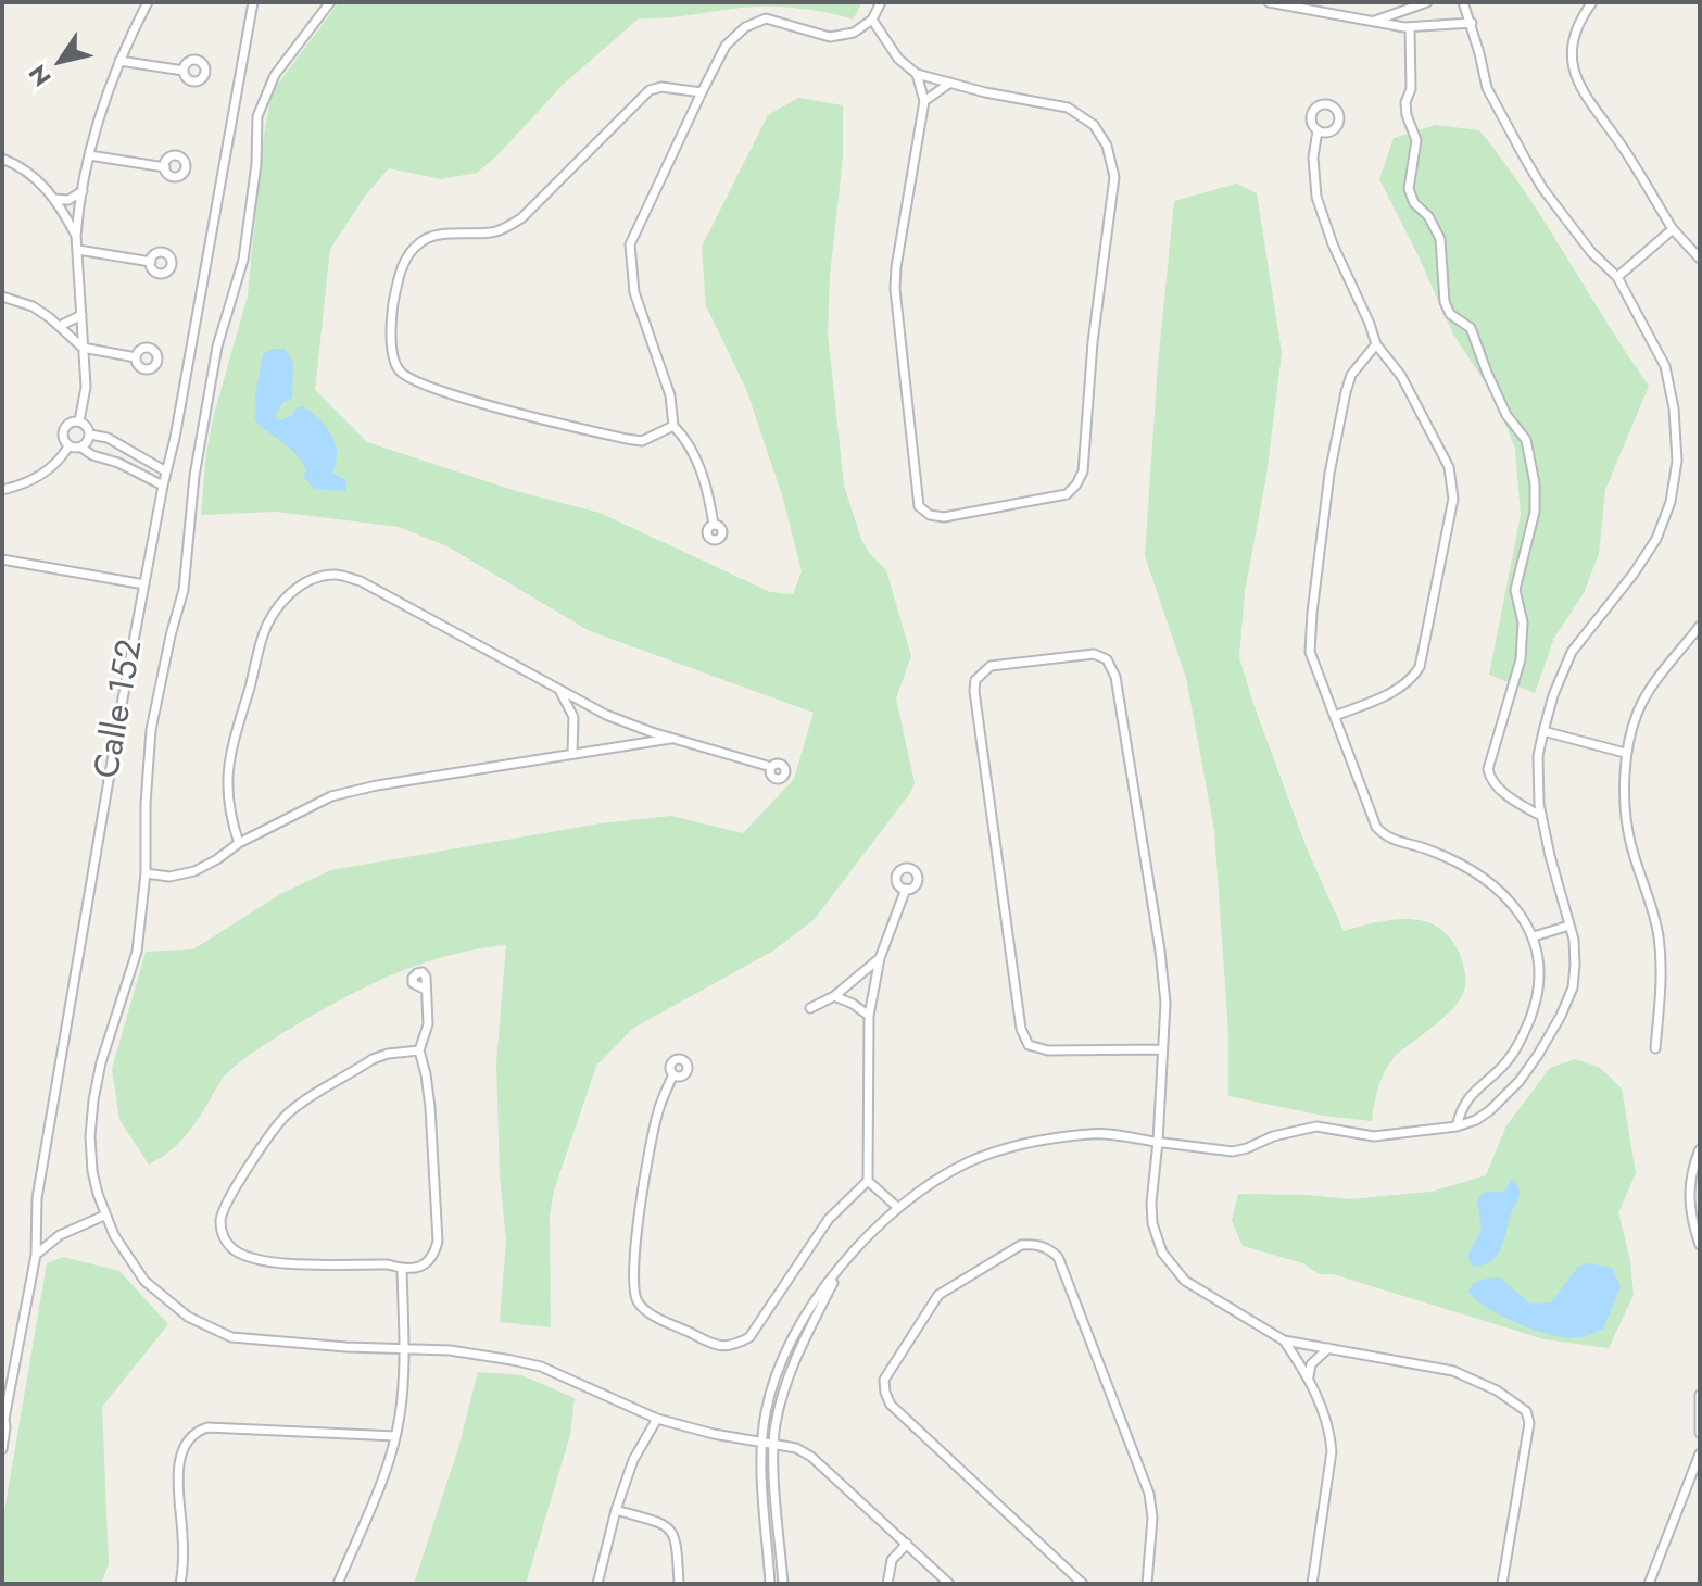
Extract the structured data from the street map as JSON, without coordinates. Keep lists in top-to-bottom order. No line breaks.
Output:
{"streets":{"street":["Calle 152"]},"north":"bottom left"}
